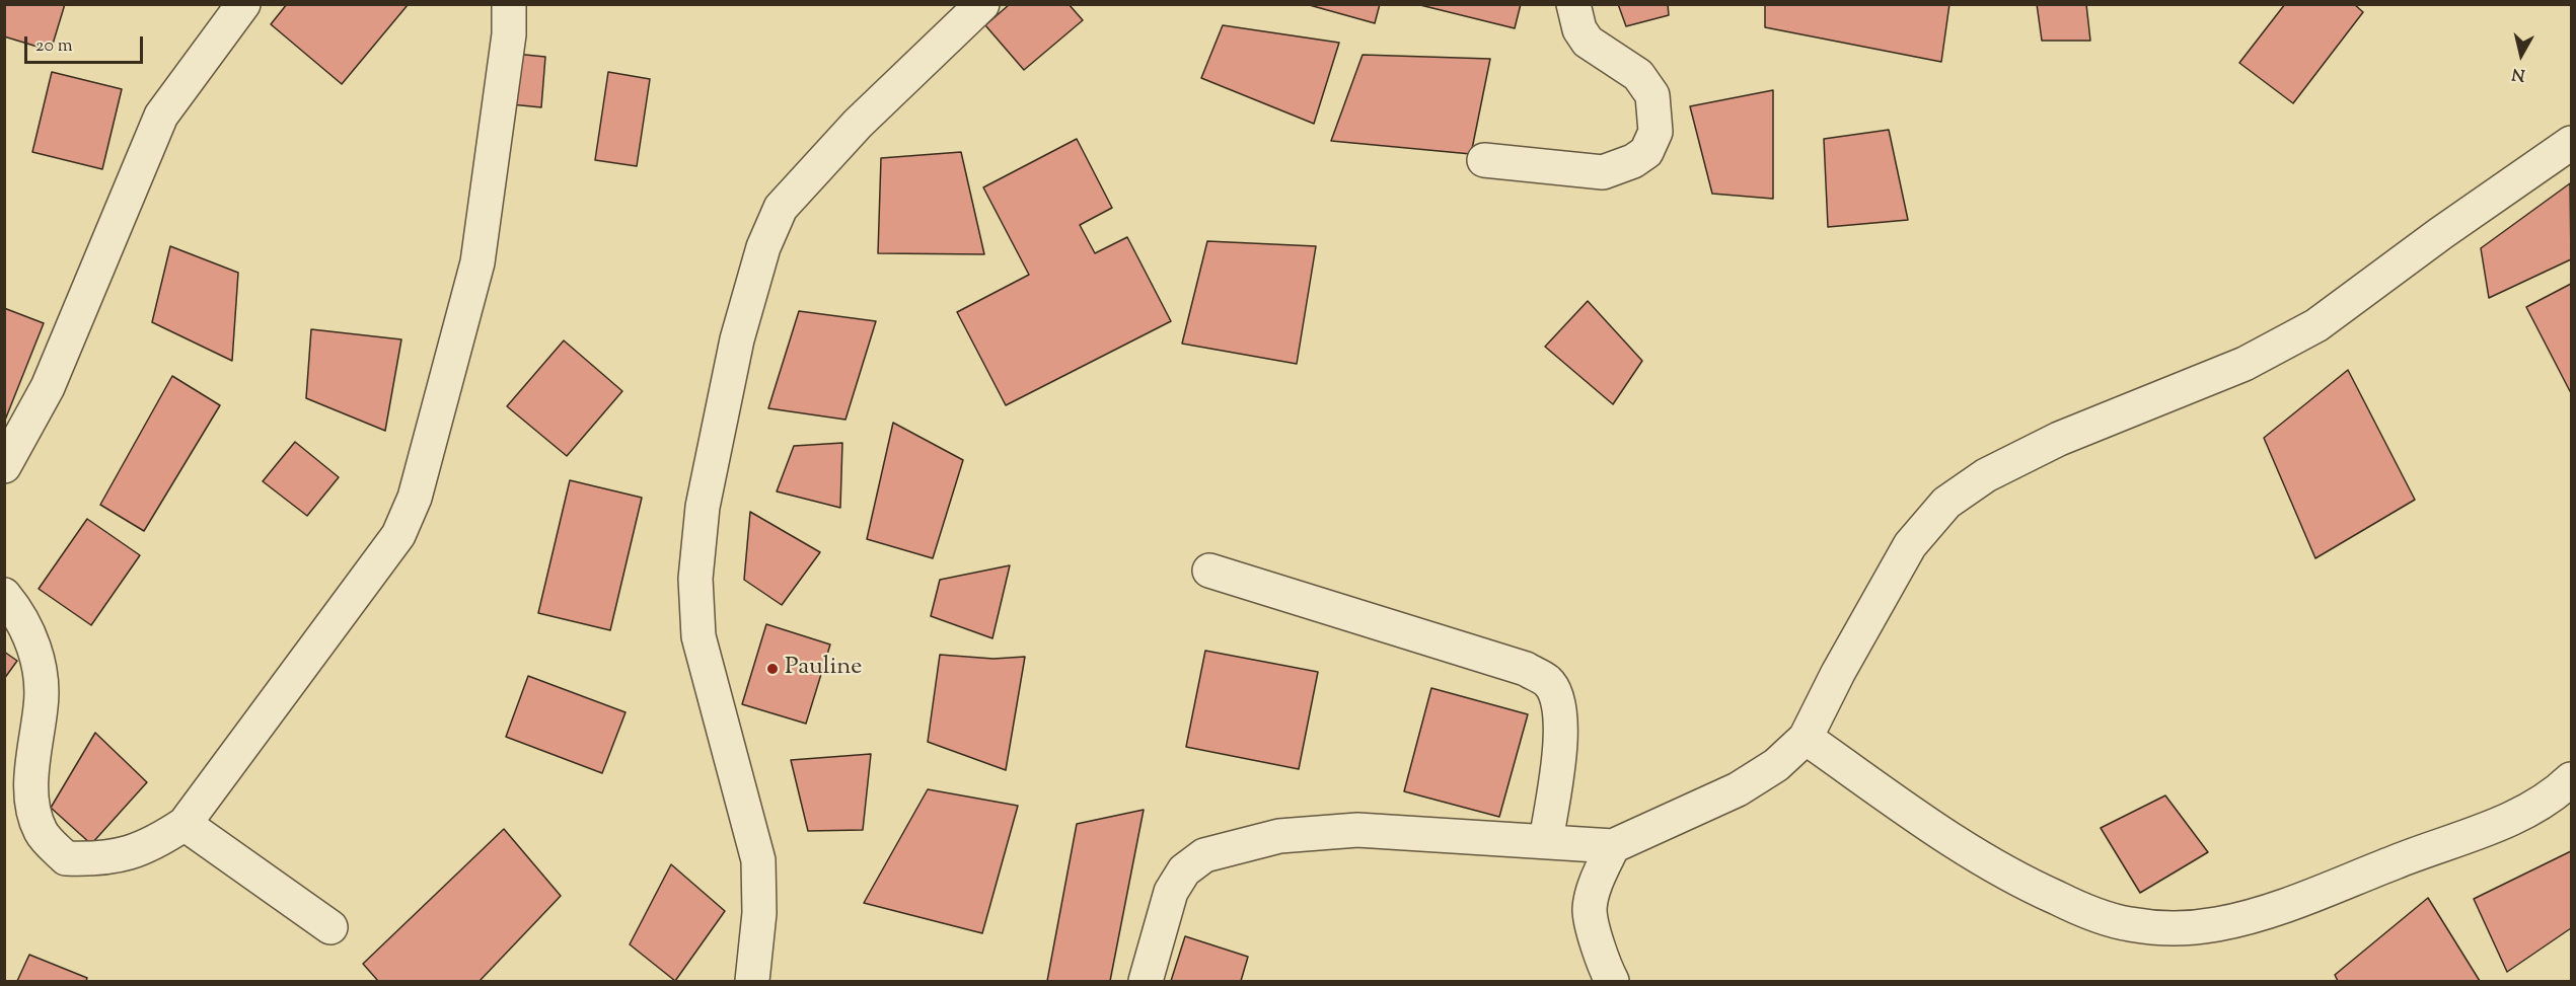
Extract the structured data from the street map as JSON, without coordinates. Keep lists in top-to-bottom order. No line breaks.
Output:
{"places":["Pauline"],"scale_bar":"20 m","north":"bottom"}
